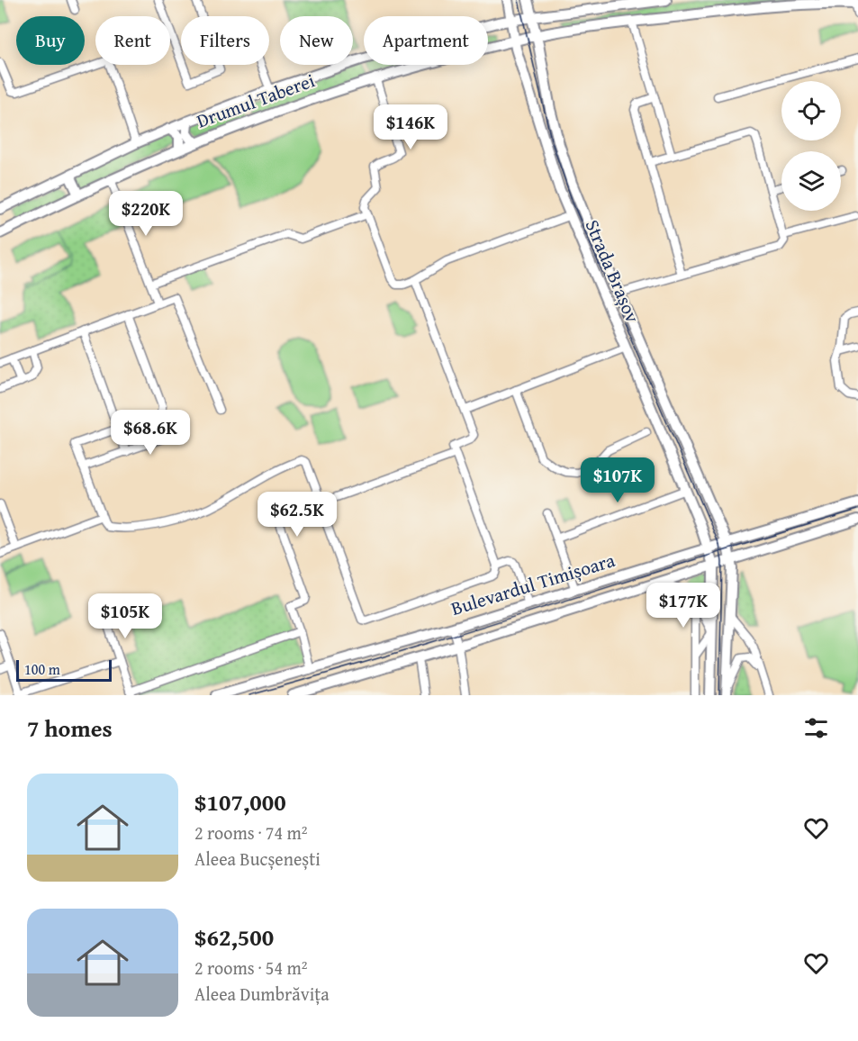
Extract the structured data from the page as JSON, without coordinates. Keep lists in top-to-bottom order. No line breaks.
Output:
{"streets":{"main road":["Drumul Taberei","Strada Brașov","Bulevardul Timișoara"]},"crossings":[["Drumul Taberei","Strada Brașov"],["Strada Brașov","Bulevardul Timișoara"]],"scale_bar":"100 m","page":{"chip":["Buy","Rent","Filters","New","Apartment"],"price":["$146K","$220K","$68.6K","$107K","$62.5K","$177K","$105K"],"scale":"100 m","heading":"7 homes","list":[{"name":"$107,000","note":"2 rooms · 74 m² · Aleea Bucșenești"},{"name":"$62,500","note":"2 rooms · 54 m² · Aleea Dumbrăvița"}]}}
